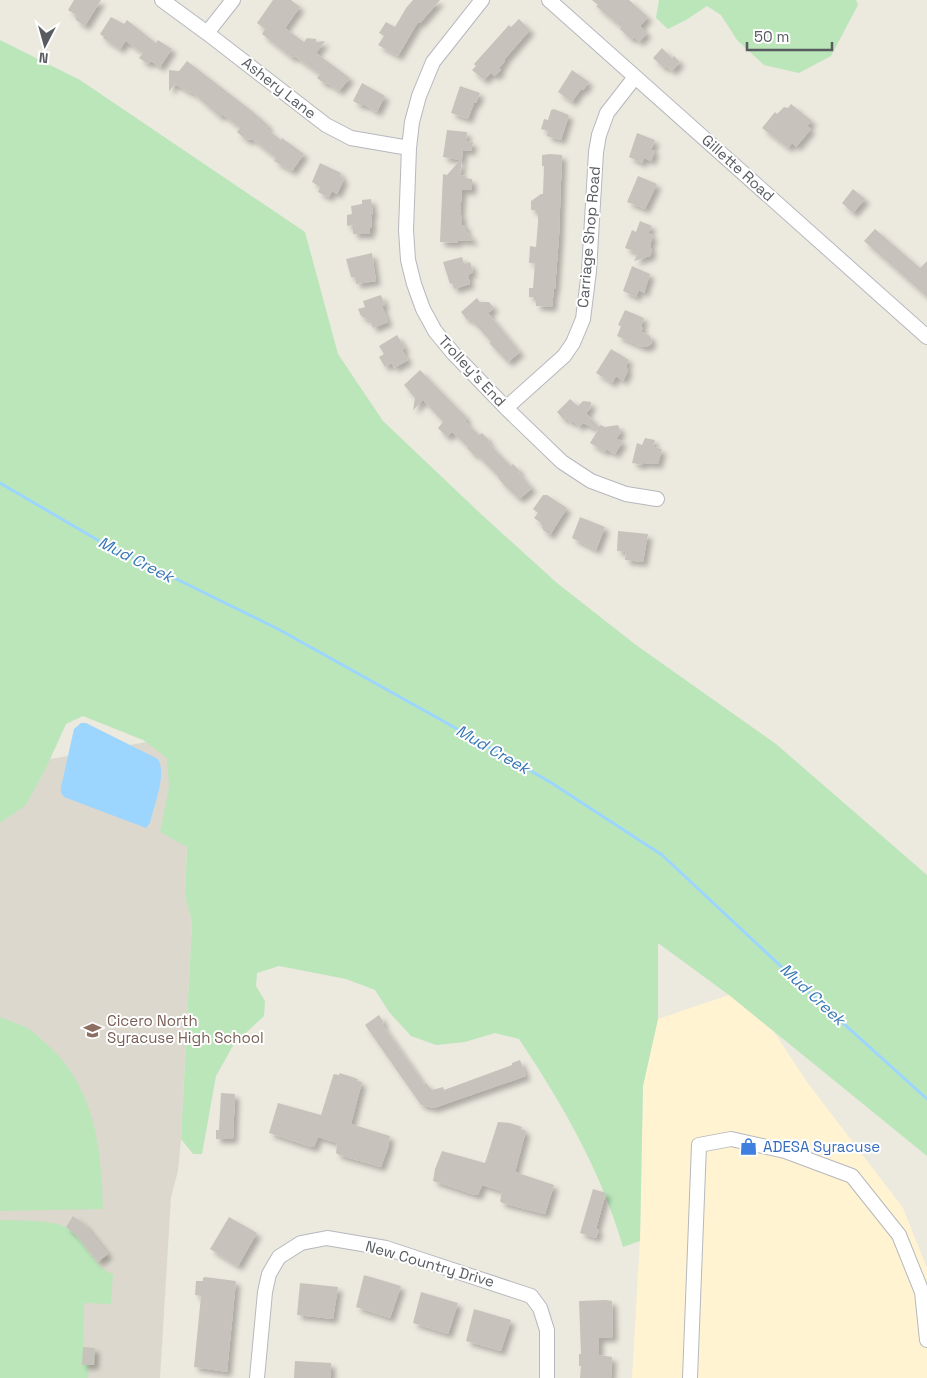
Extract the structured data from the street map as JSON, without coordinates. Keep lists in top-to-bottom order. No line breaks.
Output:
{"streets":{"street":["Ashery Lane","Gillette Road","Carriage Shop Road","Trolley's End","New Country Drive"]},"crossings":[["Ashery Lane","Trolley's End"],["Gillette Road","Carriage Shop Road"],["Carriage Shop Road","Trolley's End"]],"water":["Mud Creek"],"places":{"school or university":["Cicero North Syracuse High School"],"shop":["ADESA Syracuse"]},"scale_bar":"50 m","north":"bottom"}
